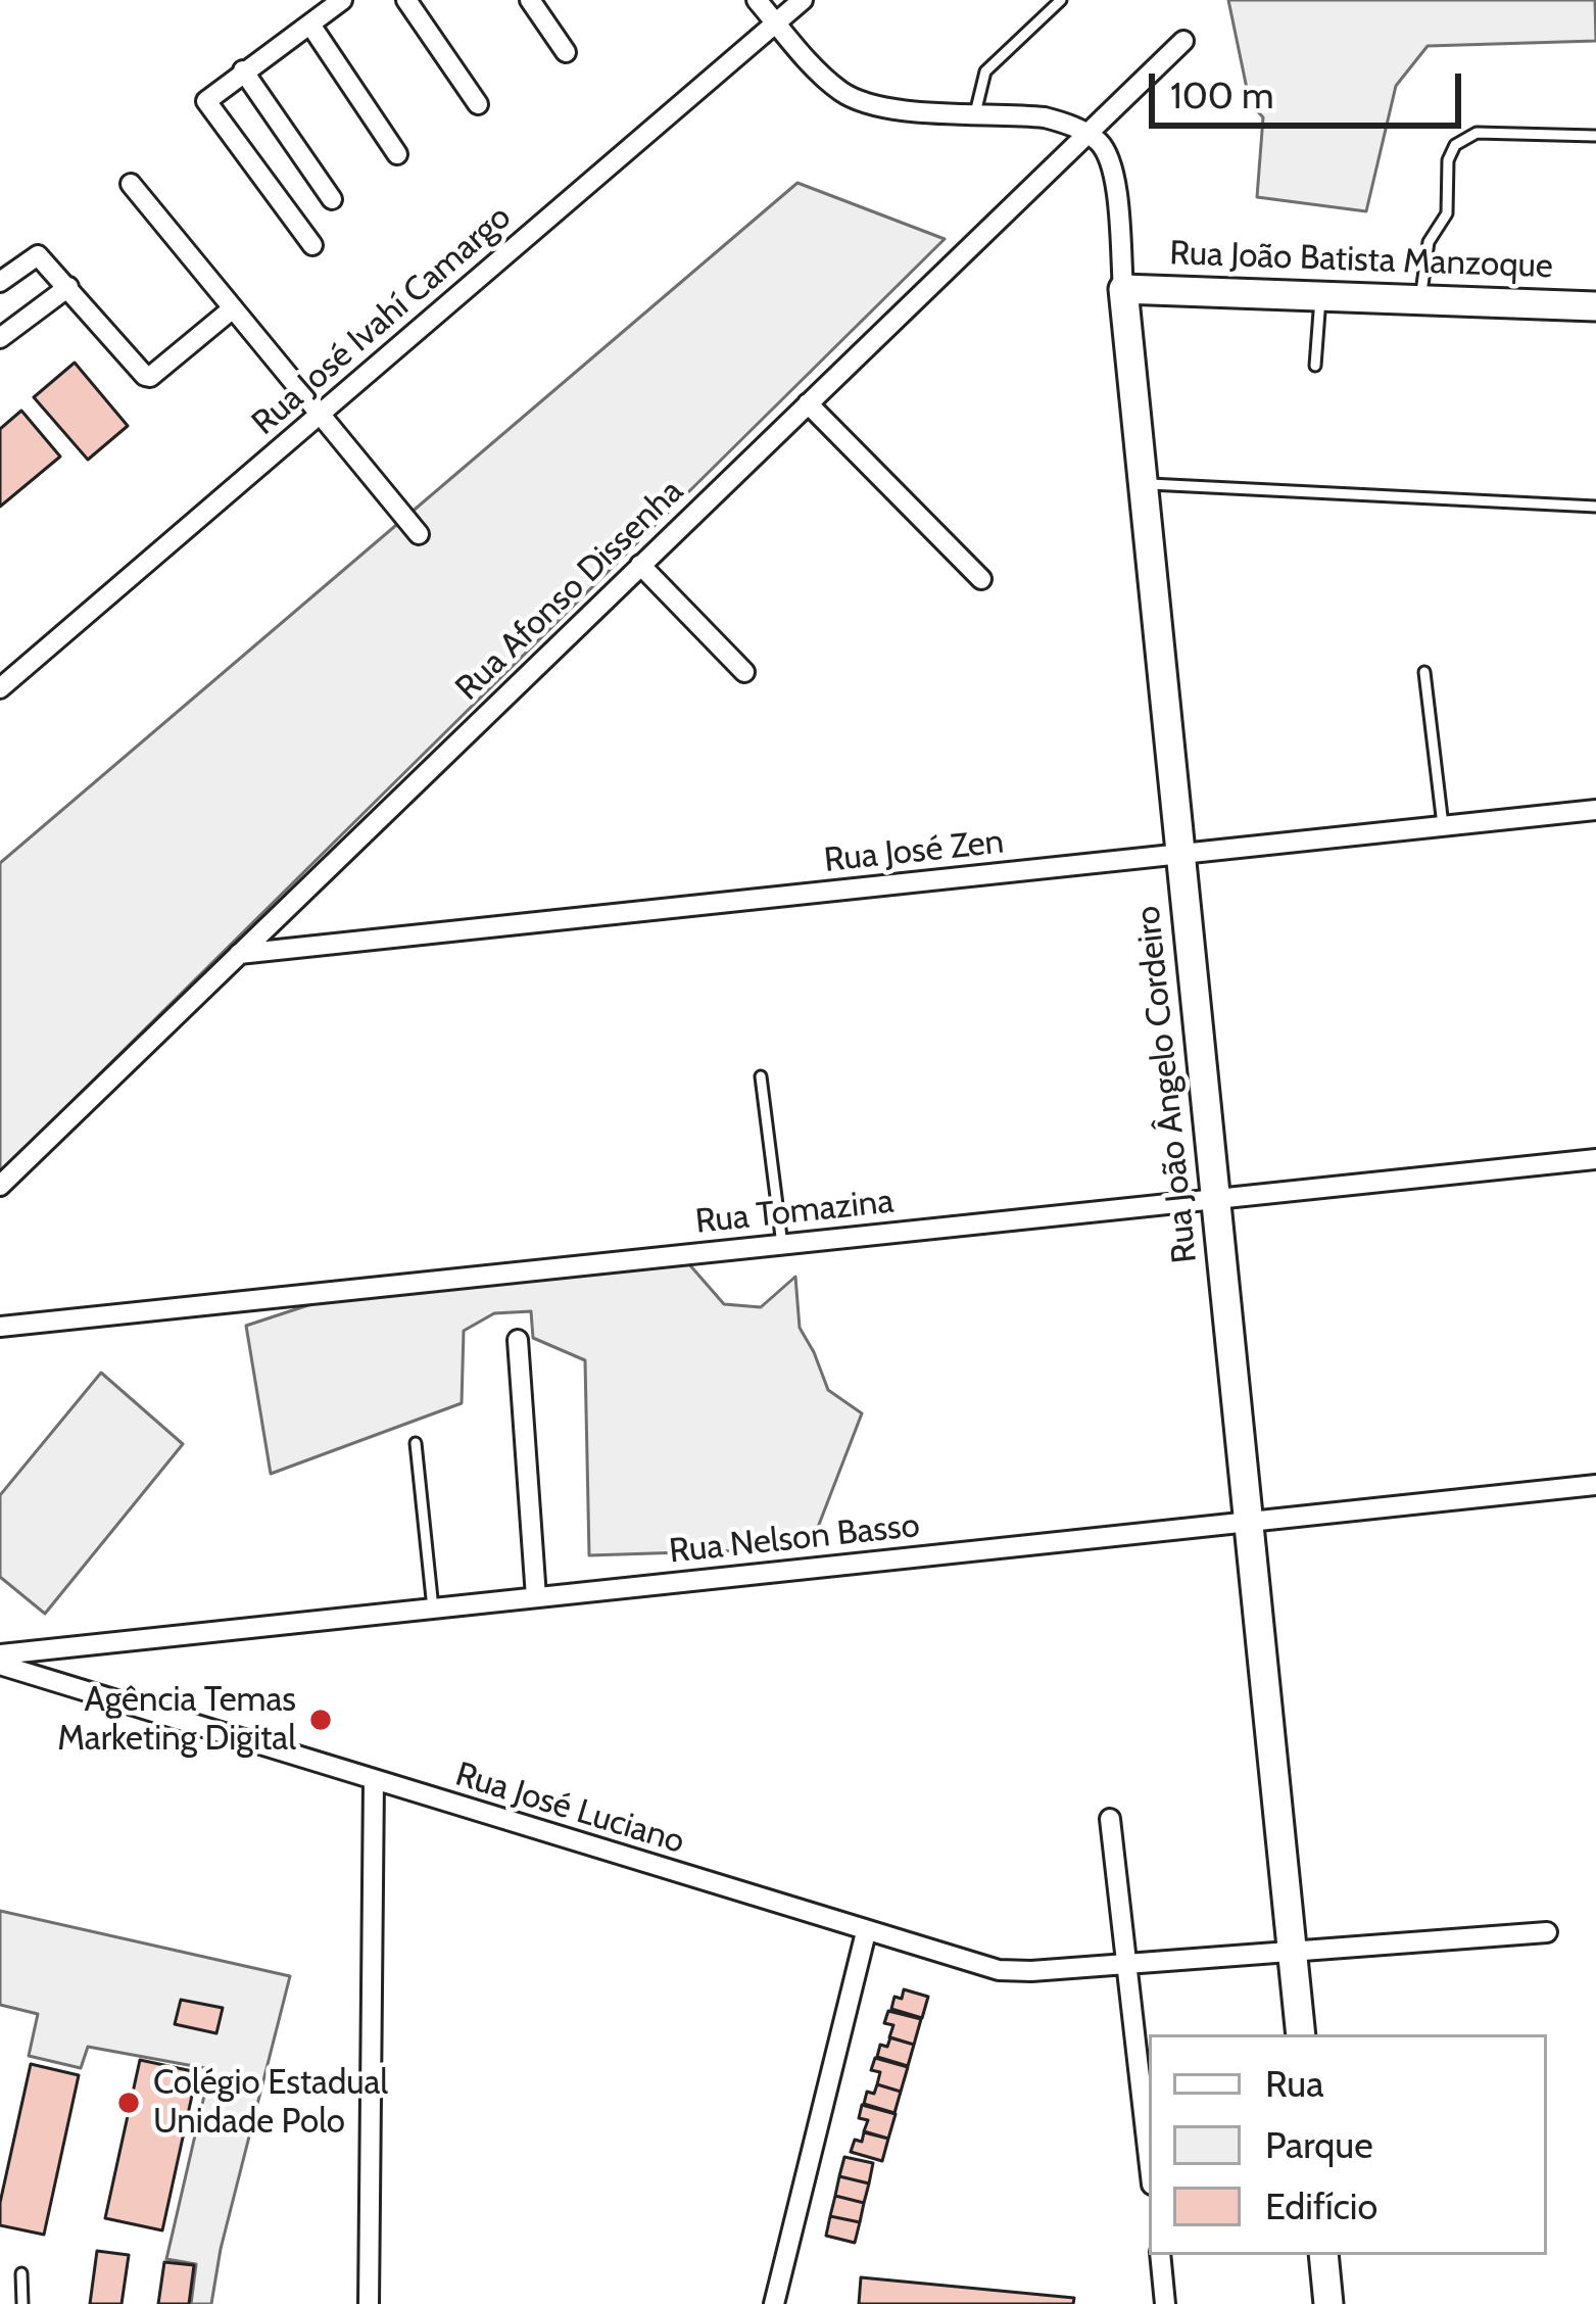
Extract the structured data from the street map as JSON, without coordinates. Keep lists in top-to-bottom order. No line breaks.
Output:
{"streets":{"street":["Rua João Batista Manzoque","Rua José Ivahí Camargo","Rua Afonso Dissenha","Rua José Zen","Rua João Ângelo Cordeiro","Rua Tomazina","Rua Nelson Basso","Rua José Luciano"]},"crossings":[["Rua João Batista Manzoque","Rua João Ângelo Cordeiro"],["Rua Afonso Dissenha","Rua José Zen"],["Rua Afonso Dissenha","Rua João Ângelo Cordeiro"],["Rua José Zen","Rua João Ângelo Cordeiro"],["Rua João Ângelo Cordeiro","Rua Tomazina"],["Rua João Ângelo Cordeiro","Rua Nelson Basso"],["Rua João Ângelo Cordeiro","Rua José Luciano"]],"places":["Agência Temas Marketing Digital","Colégio Estadual Unidade Polo"],"legend":["Rua","Parque","Edifício"],"scale_bar":"100 m"}
